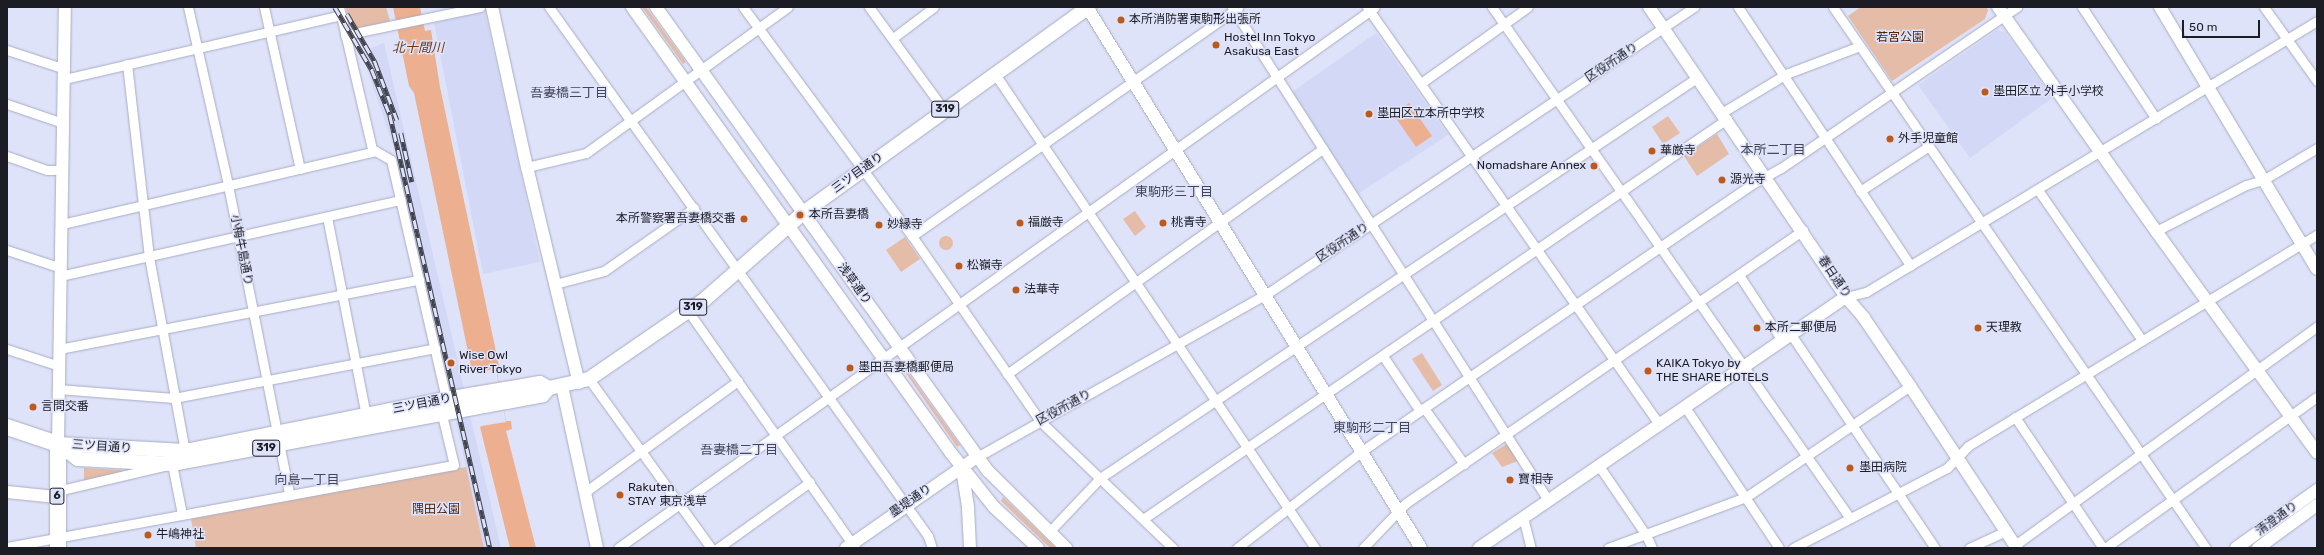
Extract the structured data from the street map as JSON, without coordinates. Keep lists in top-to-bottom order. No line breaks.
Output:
{"streets":{"highway":["6"],"main road":["319","三ツ目通り"],"street":["区役所通り","小梅牛島通り","春日通り","浅草通り","墨堤通り","清澄通り"]},"crossings":[["区役所通り","春日通り"],["区役所通り","浅草通り"],["区役所通り","墨堤通り"],["三ツ目通り","小梅牛島通り"],["三ツ目通り","浅草通り"],["三ツ目通り","6"],["浅草通り","墨堤通り"]],"districts":["吾妻橋三丁目","本所二丁目","東駒形三丁目","東駒形二丁目","吾妻橋二丁目","向島一丁目"],"water":["北十間川"],"parks":["若宮公園","隅田公園"],"places":["本所消防署東駒形出張所","Hostel Inn Tokyo Asakusa East","墨田区立 外手小学校","墨田区立本所中学校","外手児童館","華厳寺","Nomadshare Annex","源光寺","本所吾妻橋","本所警察署吾妻橋交番","福厳寺","桃青寺","妙縁寺","松嶺寺","法華寺","本所二郵便局","天理教","Wise Owl River Tokyo","墨田吾妻橋郵便局","KAIKA Tokyo by THE SHARE HOTELS","言問交番","墨田病院","寶相寺","Rakuten STAY 東京浅草","牛嶋神社"],"scale_bar":"50 m"}
